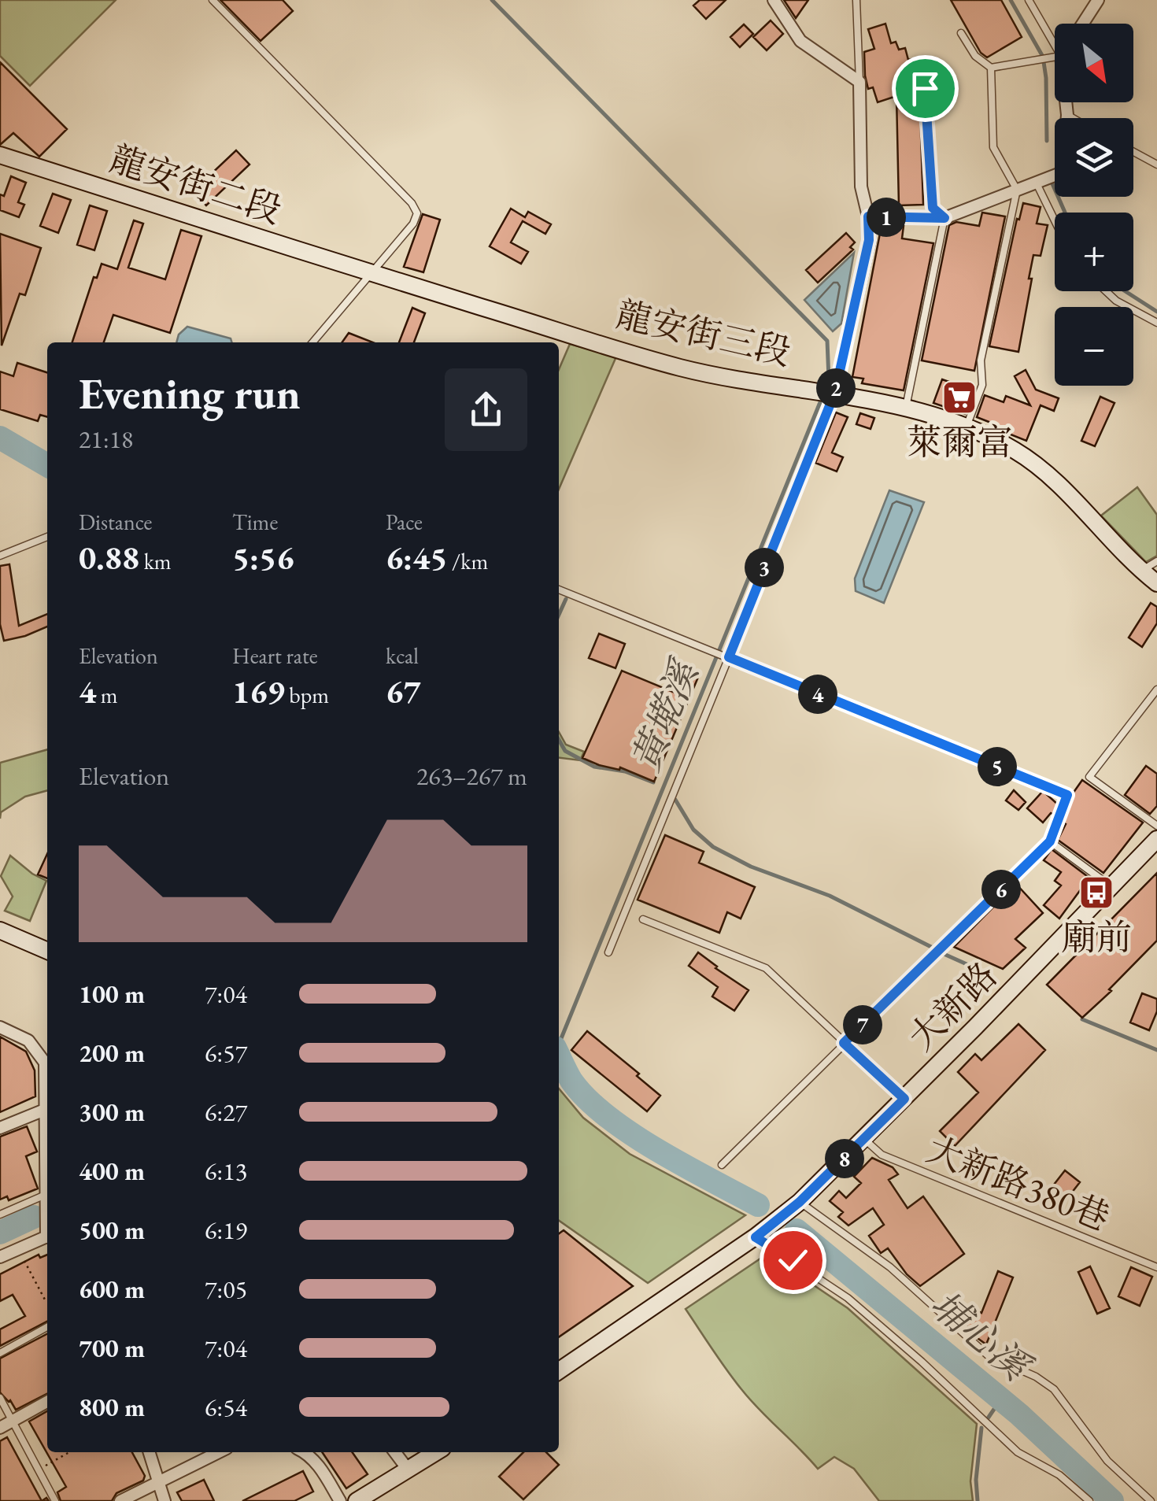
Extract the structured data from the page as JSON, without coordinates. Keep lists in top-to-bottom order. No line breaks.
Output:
{"streets":{"street":["龍安街二段","龍安街三段","大新路"],"lane":["大新路380巷"]},"crossings":[["龍安街二段","龍安街三段"],["大新路","大新路380巷"]],"water":["黃墘溪","埔心溪"],"places":{"supermarket":["萊爾富"],"bus stop":["廟前"]},"north":"bottom right","page":{"map_buttons":["+","−"],"pins":["1","2","3","4","5","6","7","8"],"heading":["Evening run","21:18"],"stats":[["Distance","0.88 km"],["Time","5:56"],["Pace","6:45 /km"],["Elevation","4 m"],["Heart rate","169 bpm"],["kcal","67"]],"chart":["Elevation","263–267 m"],"list":[{"name":"100 m","note":"7:04"},{"name":"200 m","note":"6:57"},{"name":"300 m","note":"6:27"},{"name":"400 m","note":"6:13"},{"name":"500 m","note":"6:19"},{"name":"600 m","note":"7:05"},{"name":"700 m","note":"7:04"},{"name":"800 m","note":"6:54"}]}}
